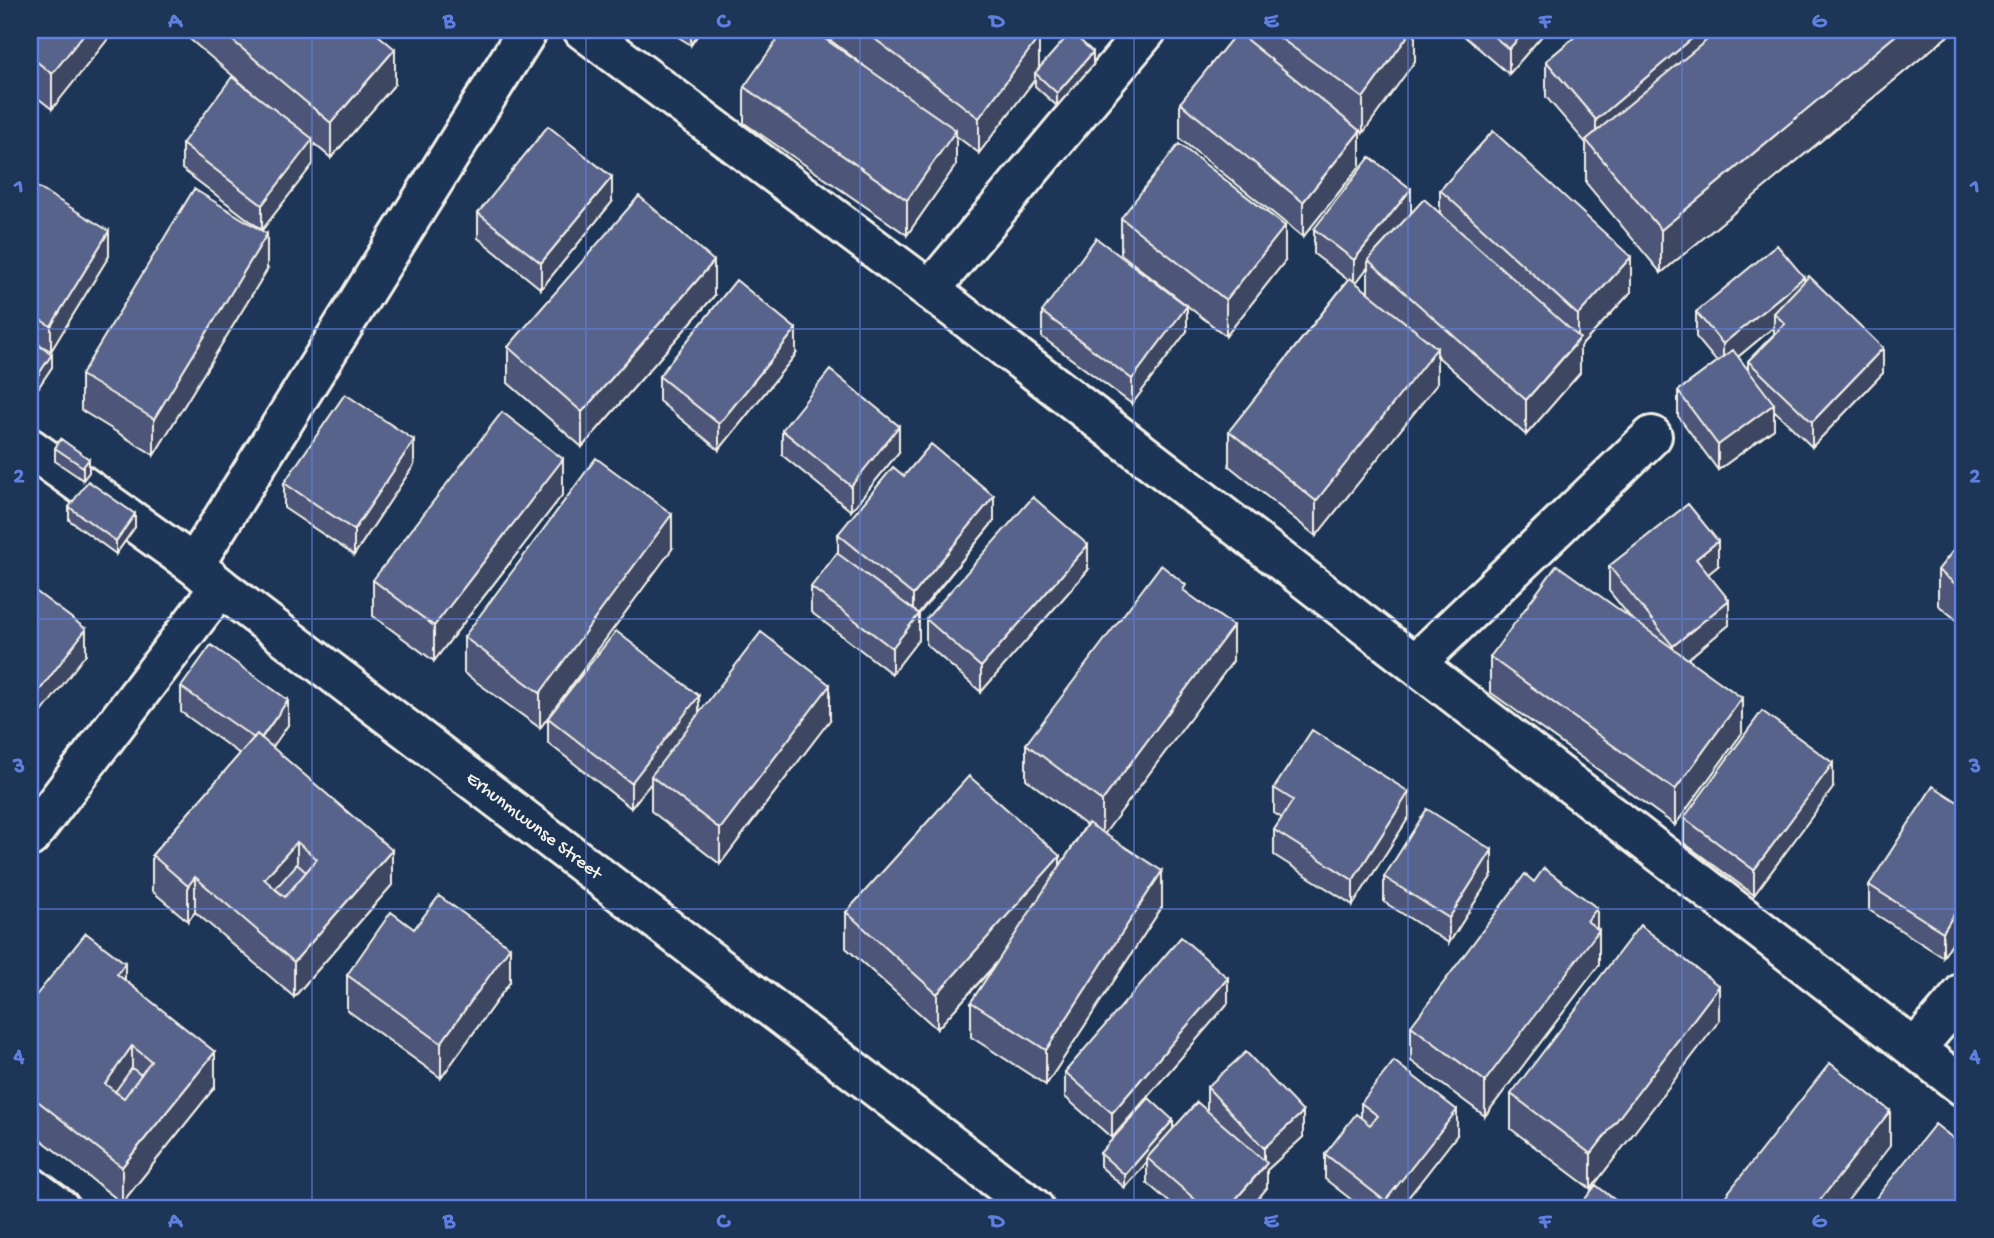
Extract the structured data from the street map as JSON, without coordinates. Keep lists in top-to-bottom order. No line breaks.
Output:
{"streets":{"street":["Erhunmwunse Street"]},"grid":{"columns":["A","B","C","D","E","F","G"],"rows":["1","2","3","4"]}}
